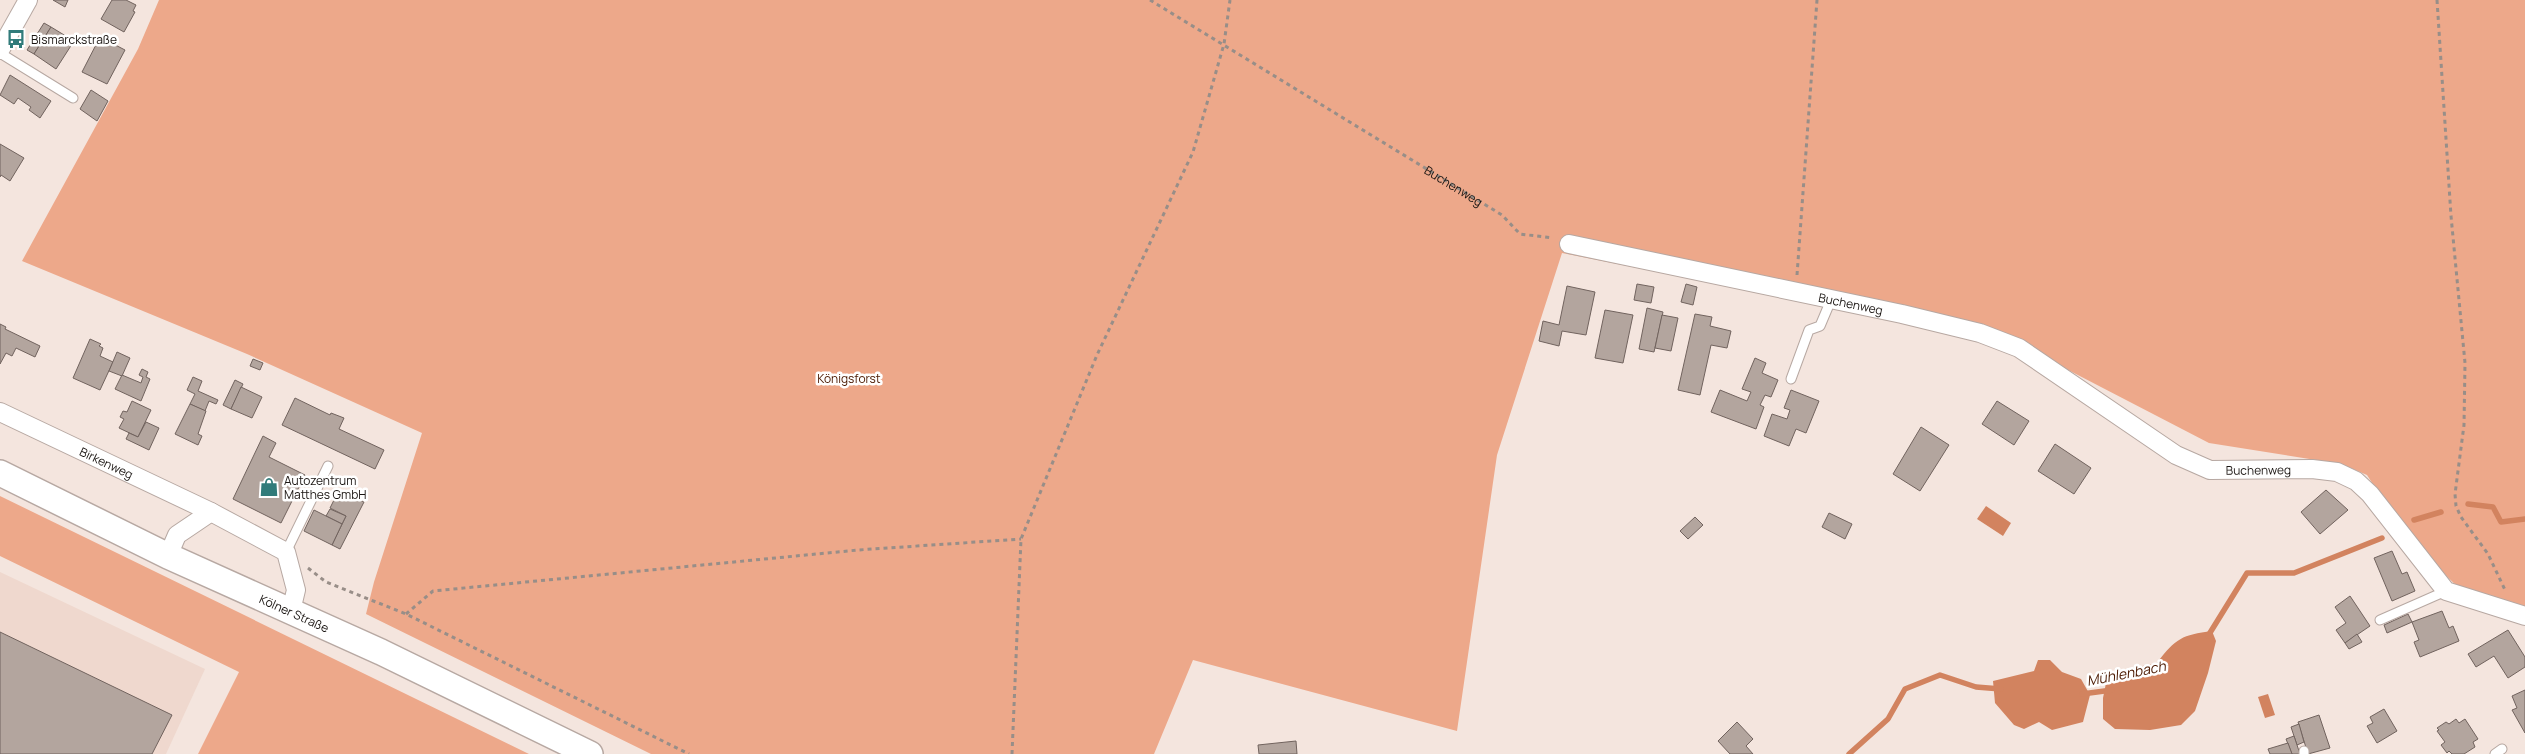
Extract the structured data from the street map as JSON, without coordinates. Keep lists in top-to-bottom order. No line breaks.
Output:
{"streets":{"main road":["Kölner Straße"],"street":["Buchenweg","Birkenweg"]},"water":["Mühlenbach"],"parks":["Königsforst"],"places":{"bus stop":["Bismarckstraße"],"shop":["Autozentrum Matthes GmbH"]}}
